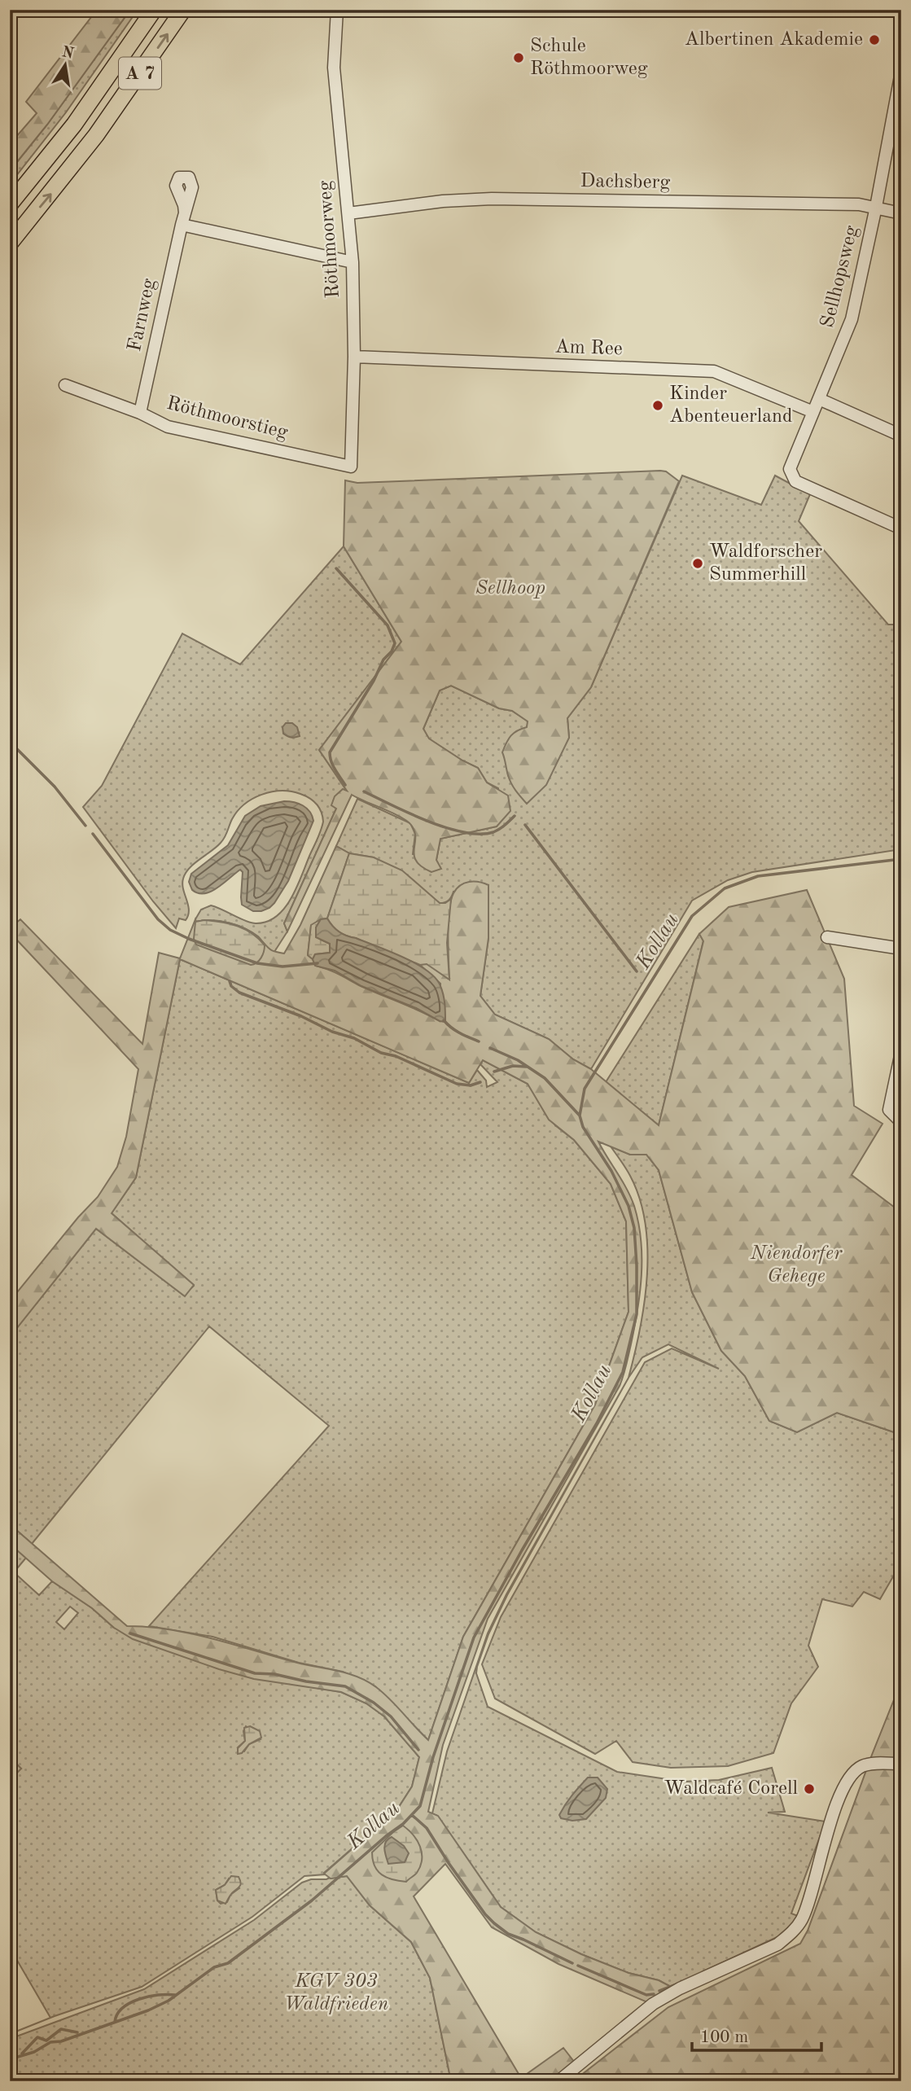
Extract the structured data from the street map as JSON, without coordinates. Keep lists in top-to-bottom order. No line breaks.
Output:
{"streets":{"highway":["A 7"],"street":["Dachsberg","Röthmoorweg","Sellhopsweg","Farnweg","Am Ree","Röthmoorstieg"]},"crossings":[["Dachsberg","Röthmoorweg"],["Dachsberg","Sellhopsweg"],["Röthmoorweg","Am Ree"],["Röthmoorweg","Röthmoorstieg"],["Sellhopsweg","Am Ree"],["Farnweg","Röthmoorstieg"]],"water":["Kollau"],"parks":["Sellhoop","Niendorfer Gehege","KGV 303 Waldfrieden"],"places":["Albertinen Akademie","Schule Röthmoorweg","Kinder Abenteuerland","Waldforscher Summerhill","Waldcafé Corell"],"scale_bar":"100 m","north":"top"}
